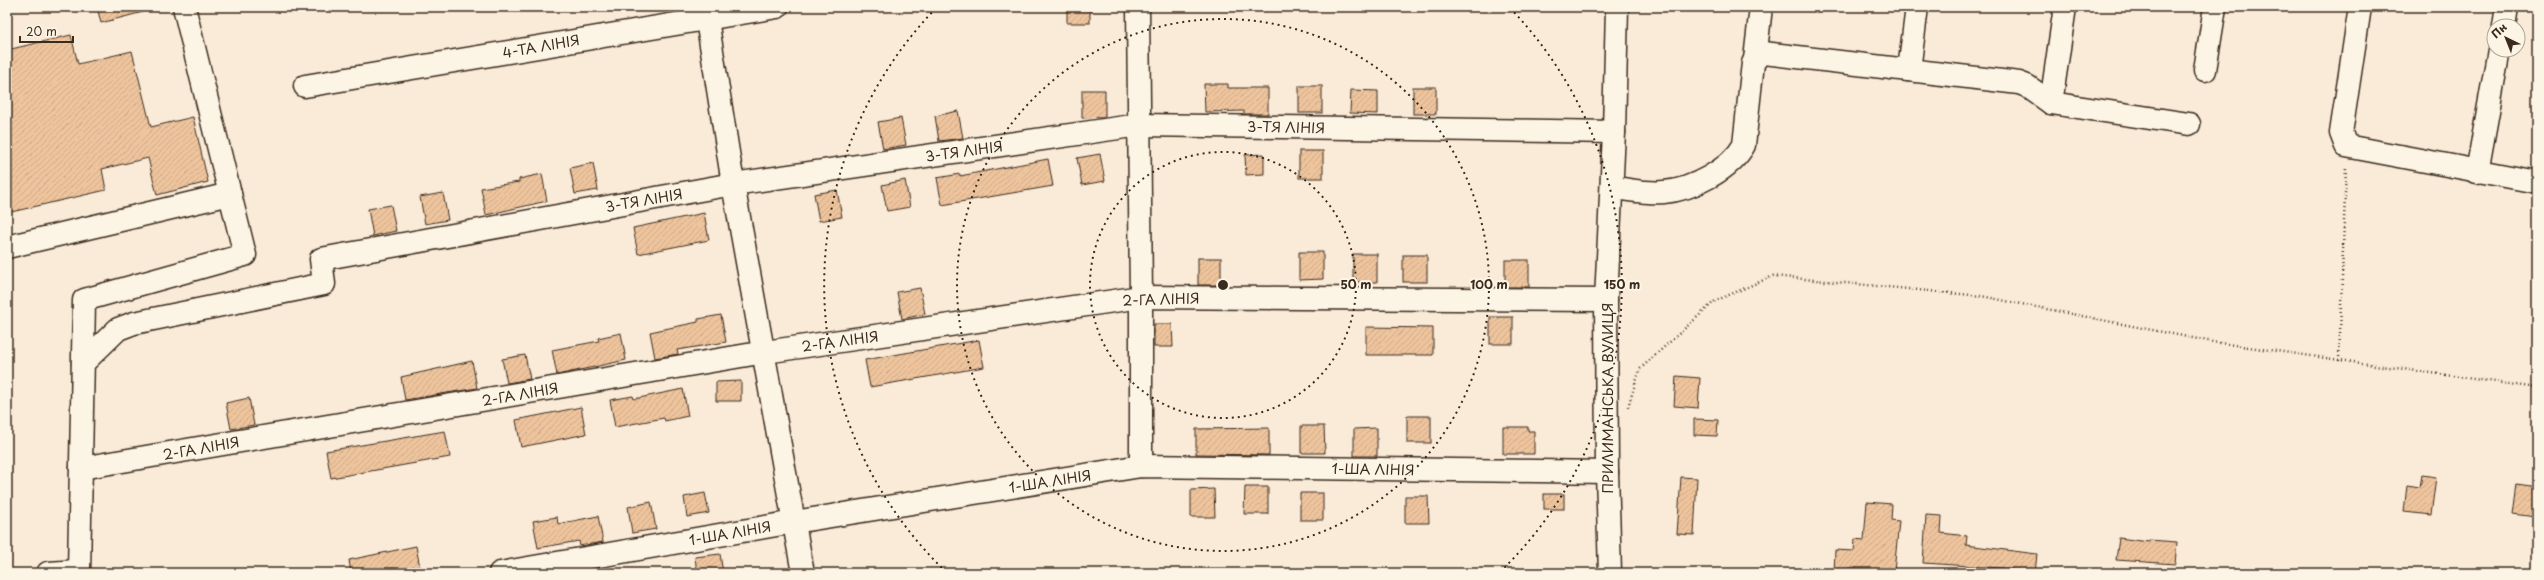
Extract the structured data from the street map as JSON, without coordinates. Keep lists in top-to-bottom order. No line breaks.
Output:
{"streets":{"street":["4-ТА ЛІНІЯ","3-ТЯ ЛІНІЯ","2-ГА ЛІНІЯ","ПРИЛИМАНСЬКА ВУЛИЦЯ","1-ША ЛІНІЯ"]},"crossings":[["3-ТЯ ЛІНІЯ","ПРИЛИМАНСЬКА ВУЛИЦЯ"],["2-ГА ЛІНІЯ","ПРИЛИМАНСЬКА ВУЛИЦЯ"],["ПРИЛИМАНСЬКА ВУЛИЦЯ","1-ША ЛІНІЯ"]],"scale_bar":"20 m","north":"top left","rings":["50 m","100 m","150 m"]}
